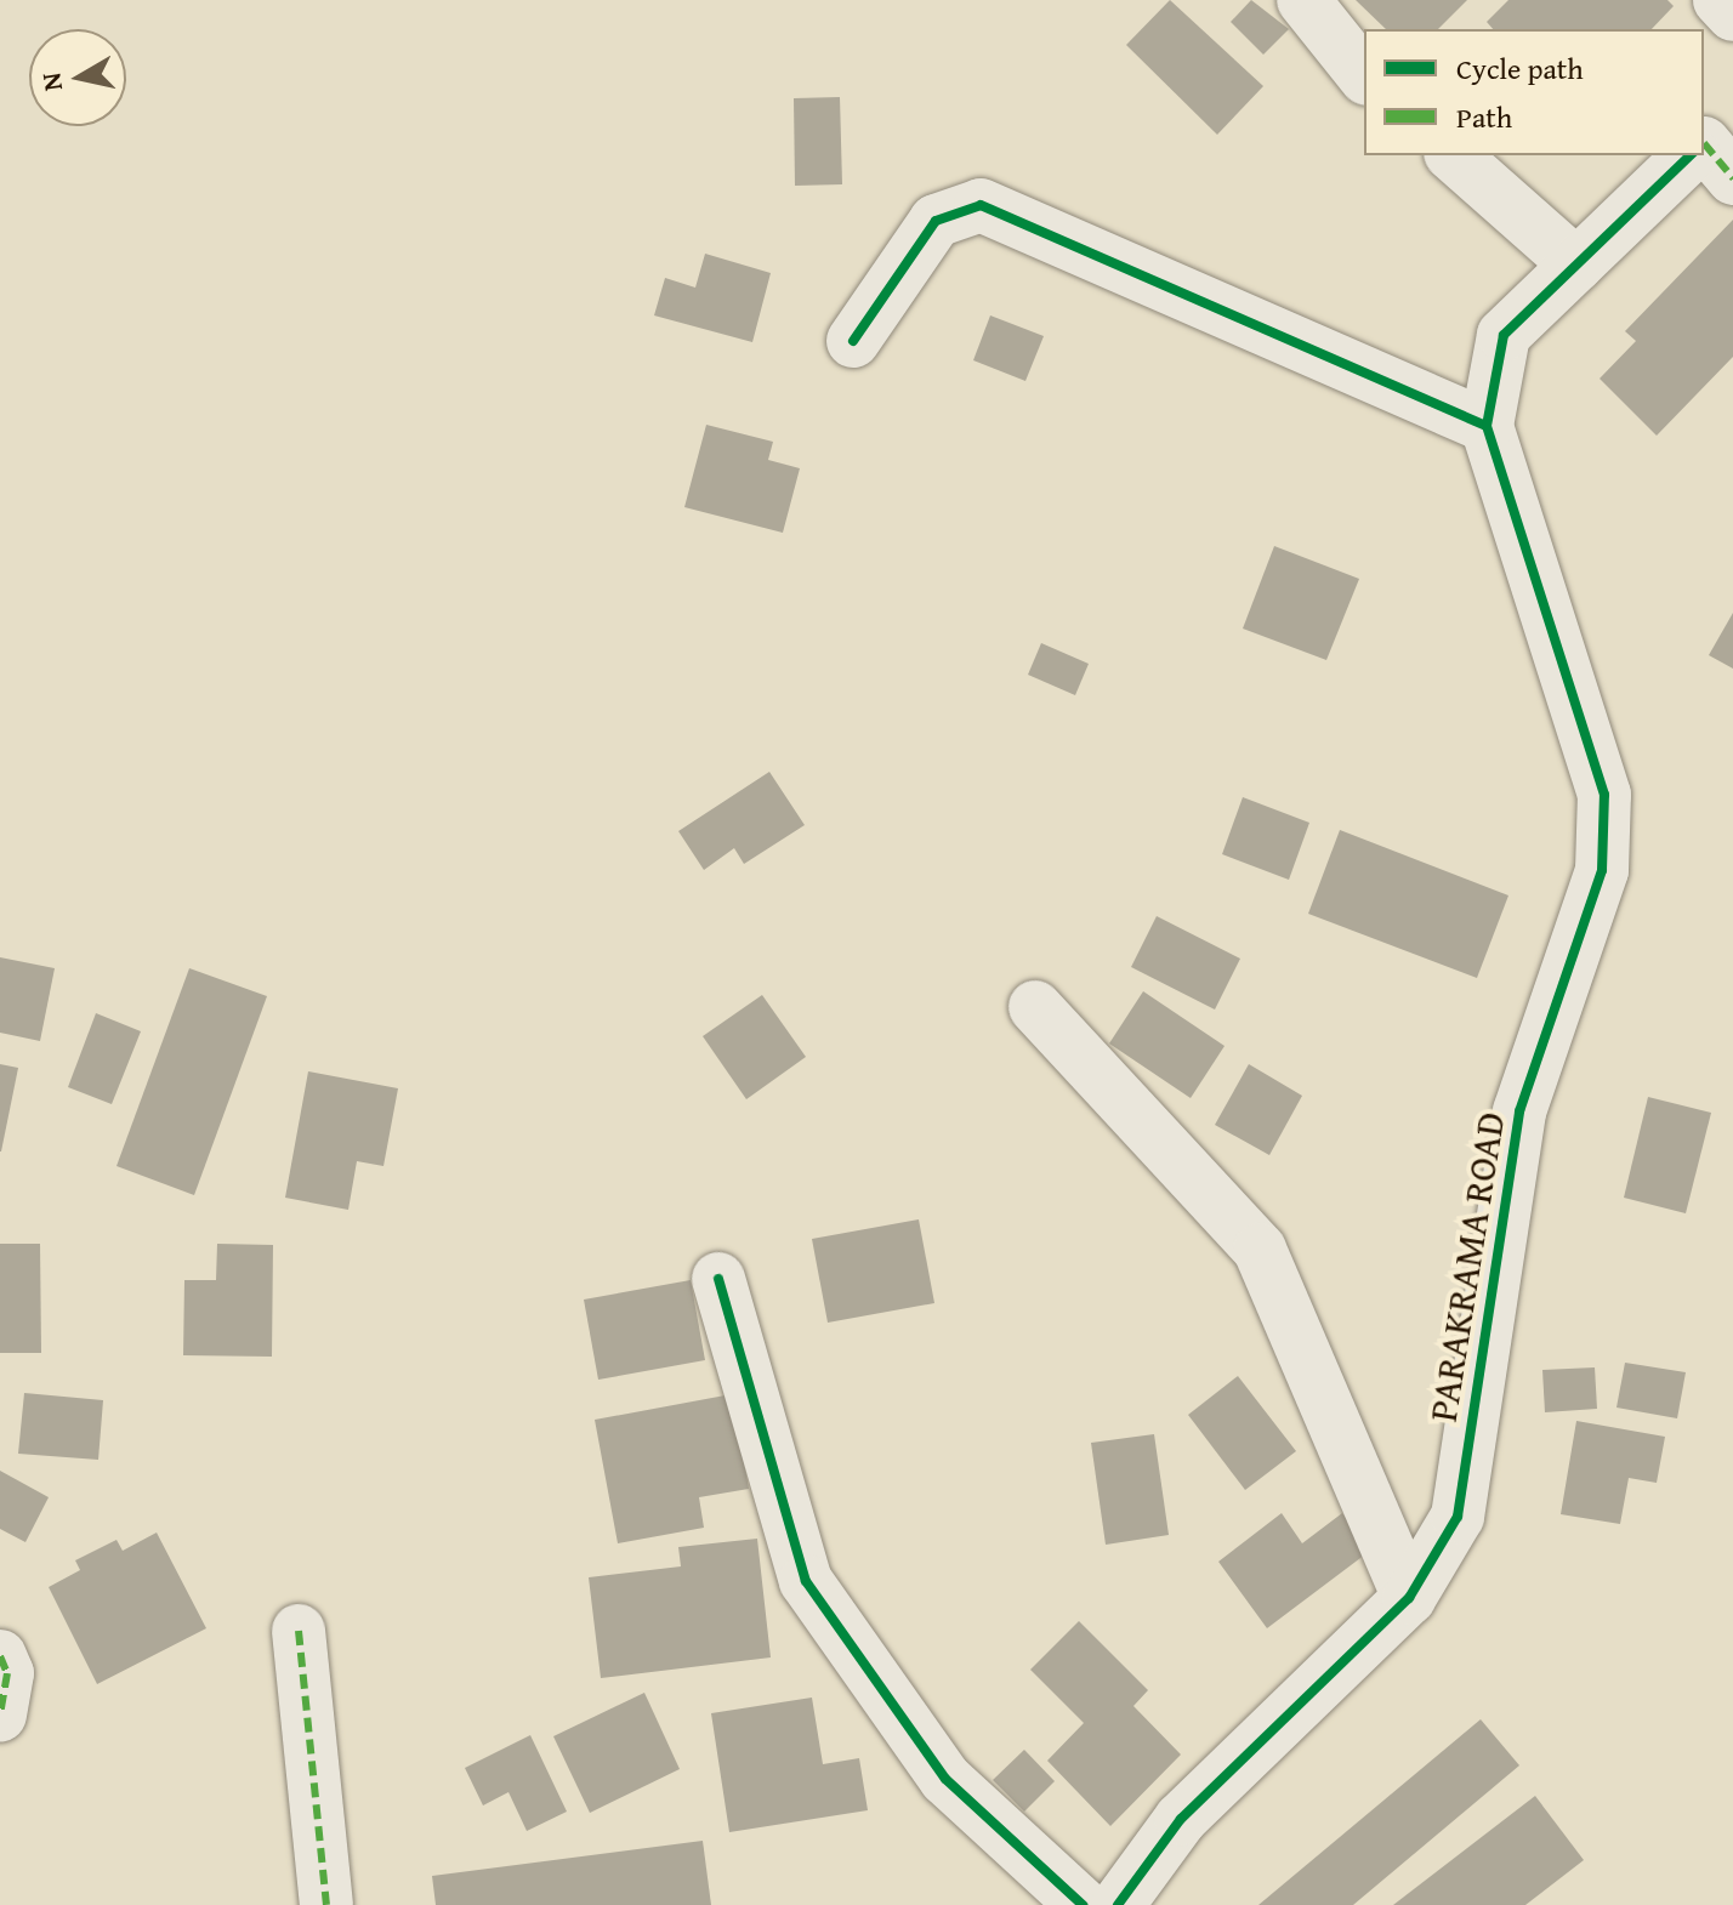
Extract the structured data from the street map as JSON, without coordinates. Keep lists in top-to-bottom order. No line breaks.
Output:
{"streets":{"street":["PARAKRAMA ROAD"]},"legend":["Cycle path","Path"],"north":"left"}
